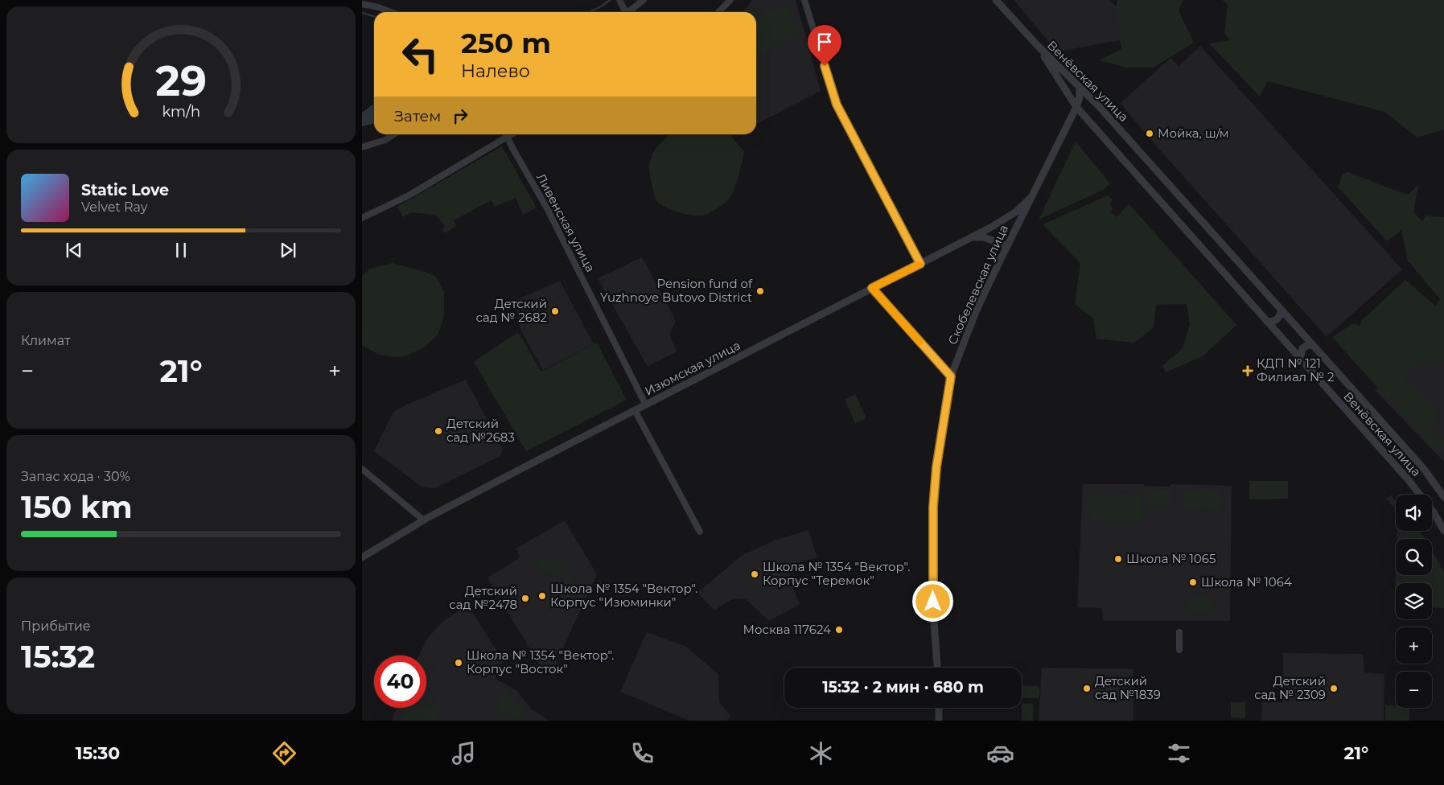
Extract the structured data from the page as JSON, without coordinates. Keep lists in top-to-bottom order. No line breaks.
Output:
{"streets":{"street":["Венёвская улица","Ливенская улица","Скобелевская улица","Изюмская улица"]},"crossings":[["Венёвская улица","Скобелевская улица"],["Ливенская улица","Изюмская улица"],["Скобелевская улица","Изюмская улица"]],"places":{"other":["Мойка, ш/м","Pension fund of Yuzhnoye Butovo District","Детский сад № 2682","Детский сад №2683","Школа № 1065","Школа № 1354 \"Вектор\". Корпус \"Теремок\"","Школа № 1064","Школа № 1354 \"Вектор\". Корпус \"Изюминки\"","Детский сад №2478","Москва 117624","Школа № 1354 \"Вектор\". Корпус \"Восток\"","Детский сад №1839","Детский сад № 2309"],"health":["КДП № 121 Филиал № 2"]},"page":{"turn":["250 m","Налево"],"then":"Затем","song":["Static Love","Velvet Ray"],"tile":["Климат",["Запас хода · 30%","150 km"],["Прибытие","15:32"]],"heat":["−","21°","+"],"map_buttons":["+","−"],"limit":"40","trip":"15:32 · 2 мин · 680 m","tabs":["15:30","21°"],"gauge":["29","km/h"]}}
